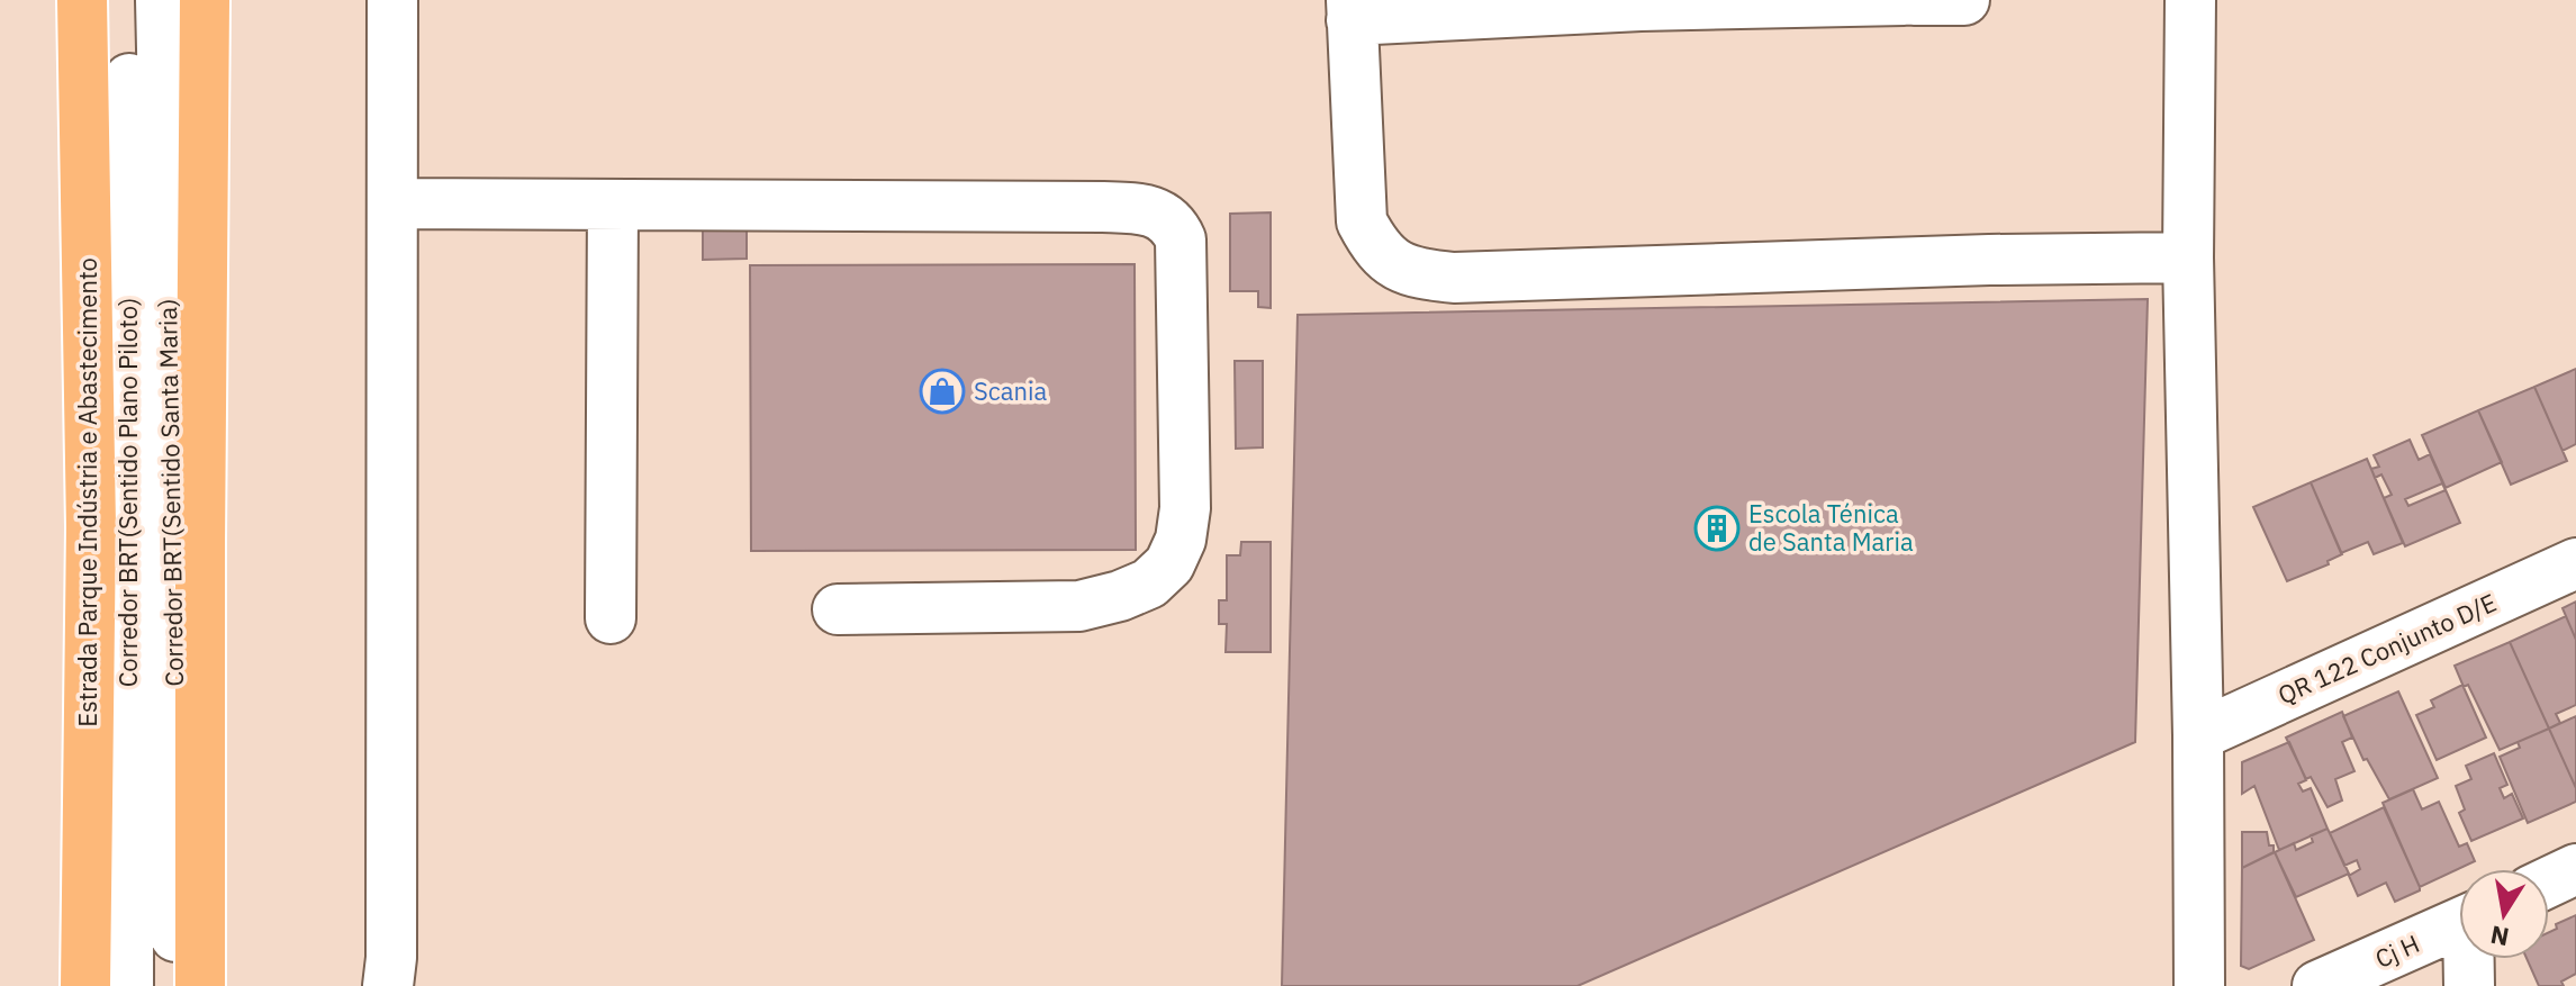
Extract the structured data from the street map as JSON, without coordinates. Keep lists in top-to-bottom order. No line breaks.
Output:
{"streets":{"highway":["Estrada Parque Indústria e Abastecimento"],"street":["Corredor BRT(Sentido Plano Piloto)","Corredor BRT(Sentido Santa Maria)","QR 122 Conjunto D/E","Cj H"]},"places":{"shop":["Scania"],"building":["Escola Ténica de Santa Maria"]},"north":"bottom"}
